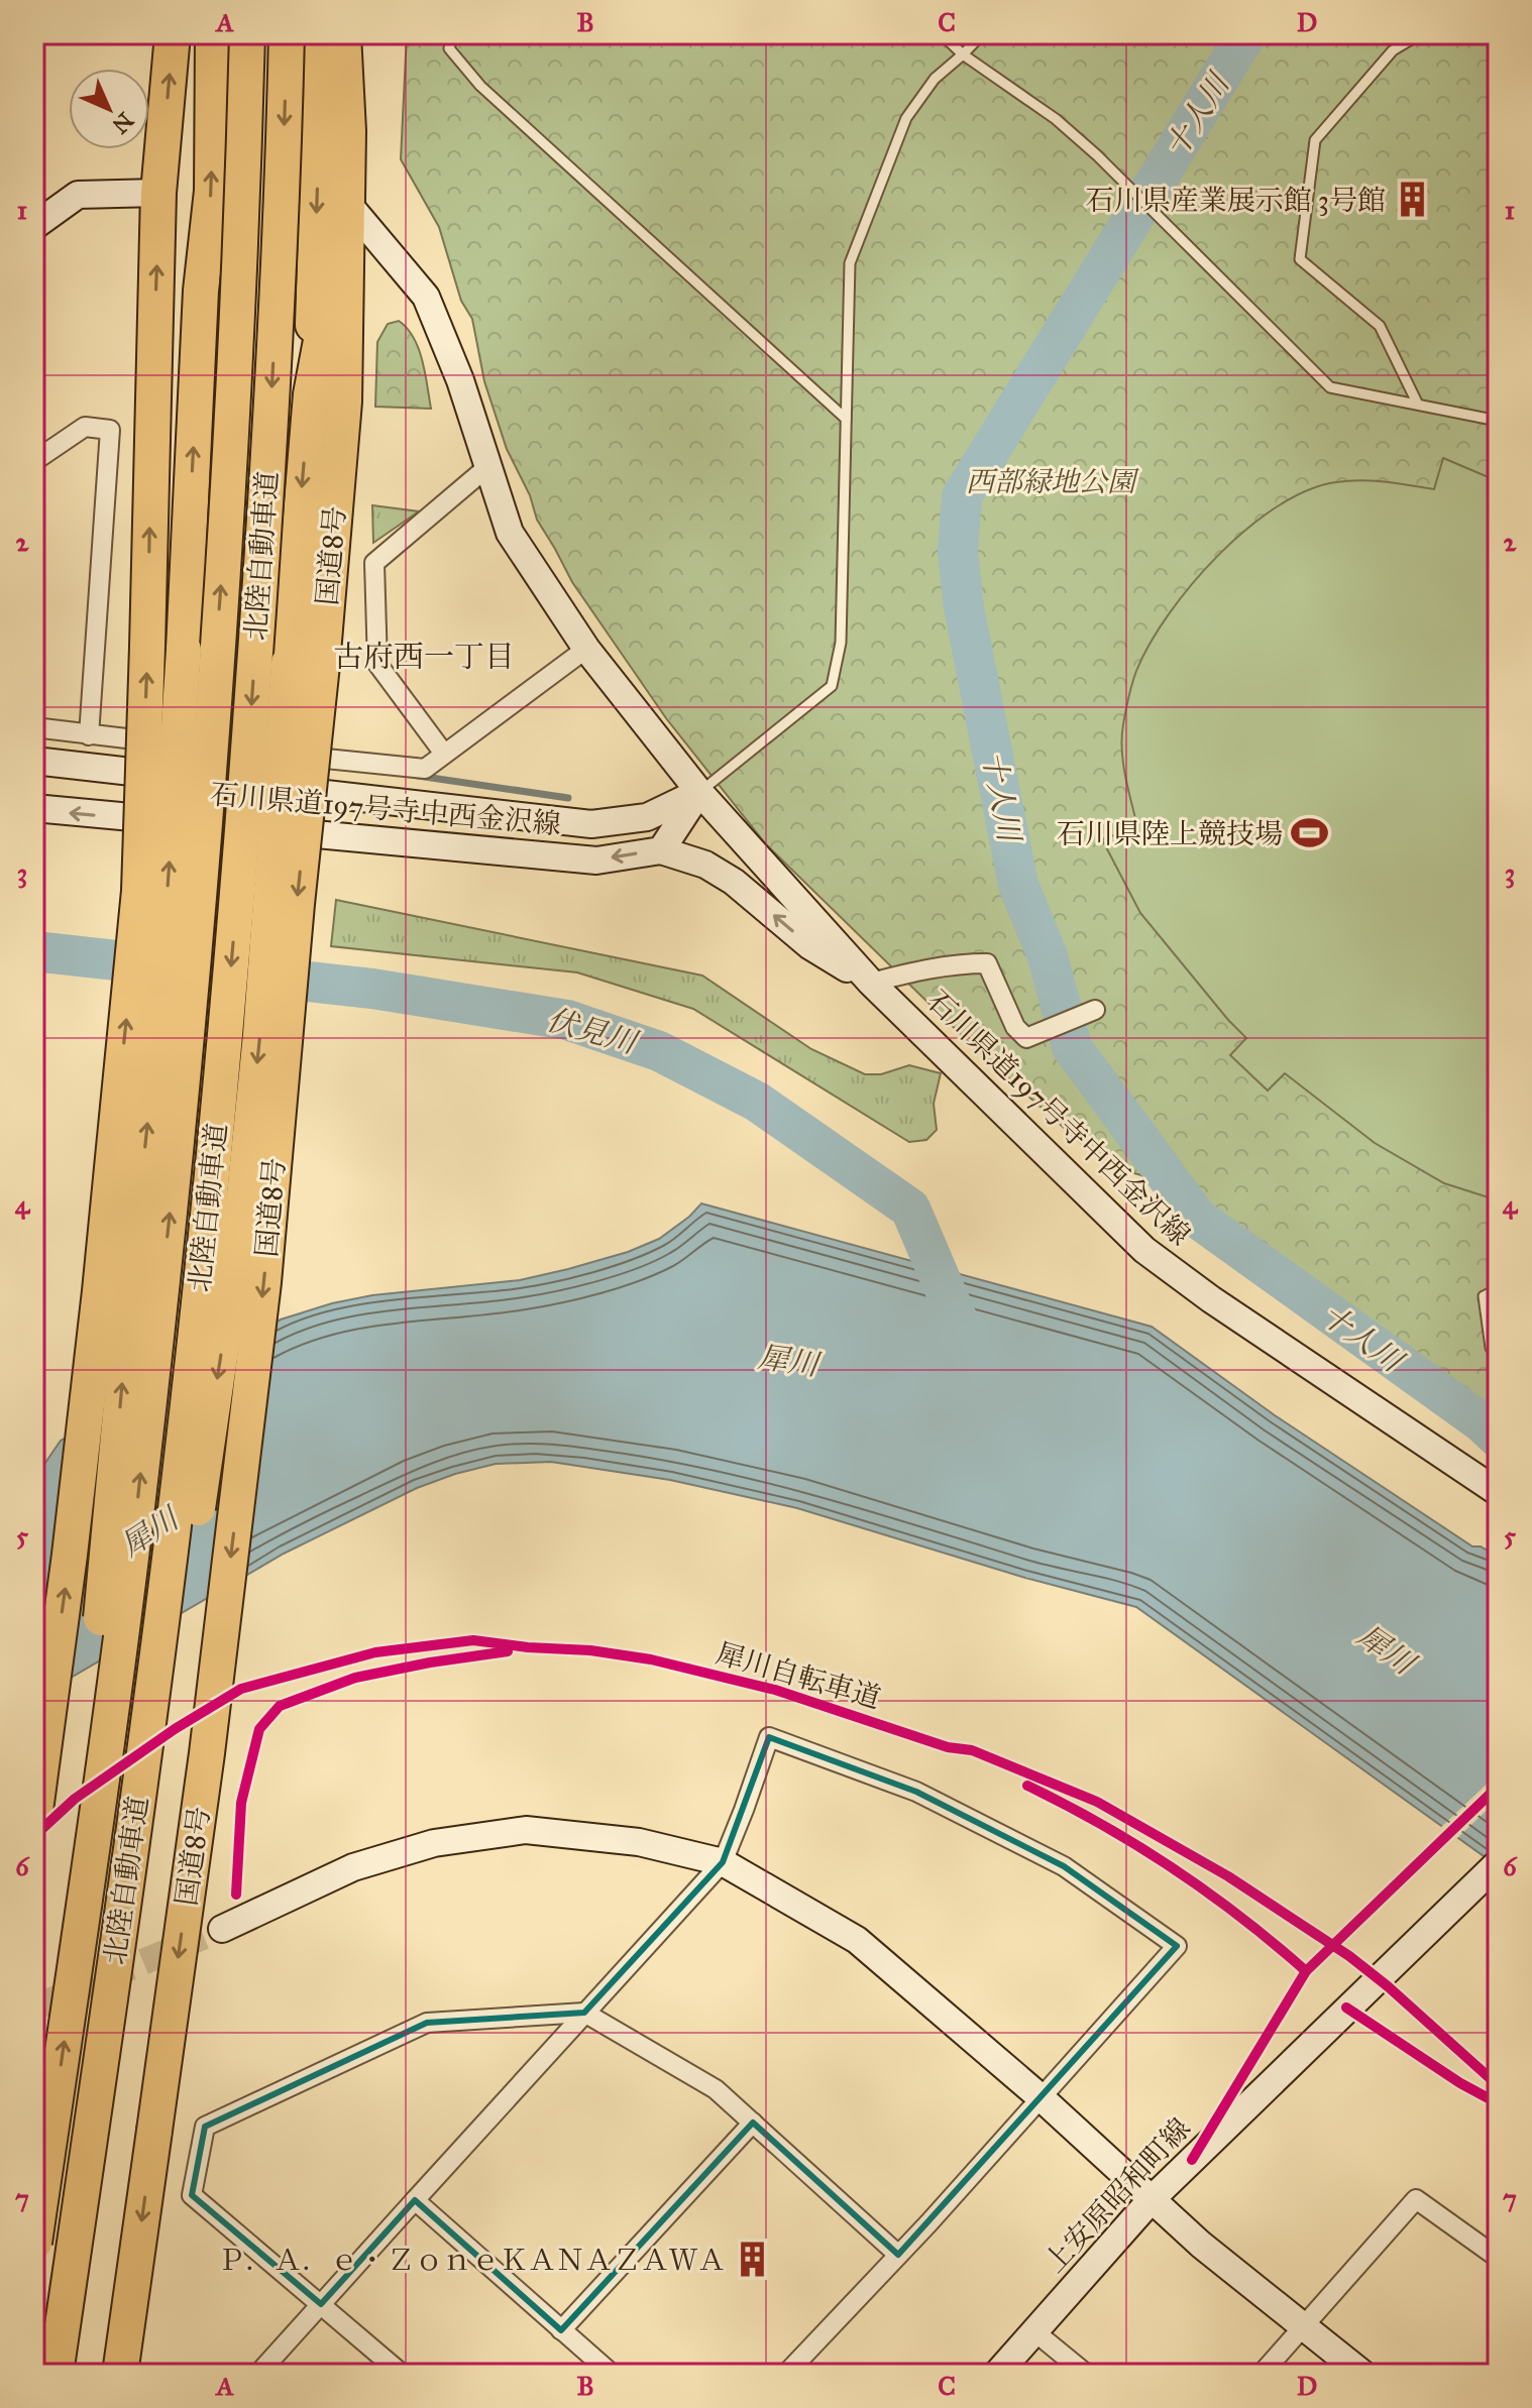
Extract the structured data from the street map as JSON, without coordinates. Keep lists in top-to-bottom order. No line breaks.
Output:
{"streets":{"highway":["北陸自動車道","国道8号"],"main road":["石川県道197号寺中西金沢線","上安原昭和町線"],"cycle path":["犀川自転車道"]},"crossings":[["国道8号","石川県道197号寺中西金沢線"]],"districts":["古府西一丁目"],"water":["十人川","伏見川","犀川"],"parks":["西部緑地公園"],"places":{"building":["石川県産業展示館 3号館","Ｐ．Ａ．ｅ・ＺｏｎｅＫＡＮＡＺＡＷＡ"],"sports":["石川県陸上競技場"]},"north":"bottom right","grid":{"columns":["A","B","C","D"],"rows":["1","2","3","4","5","6","7"]}}
